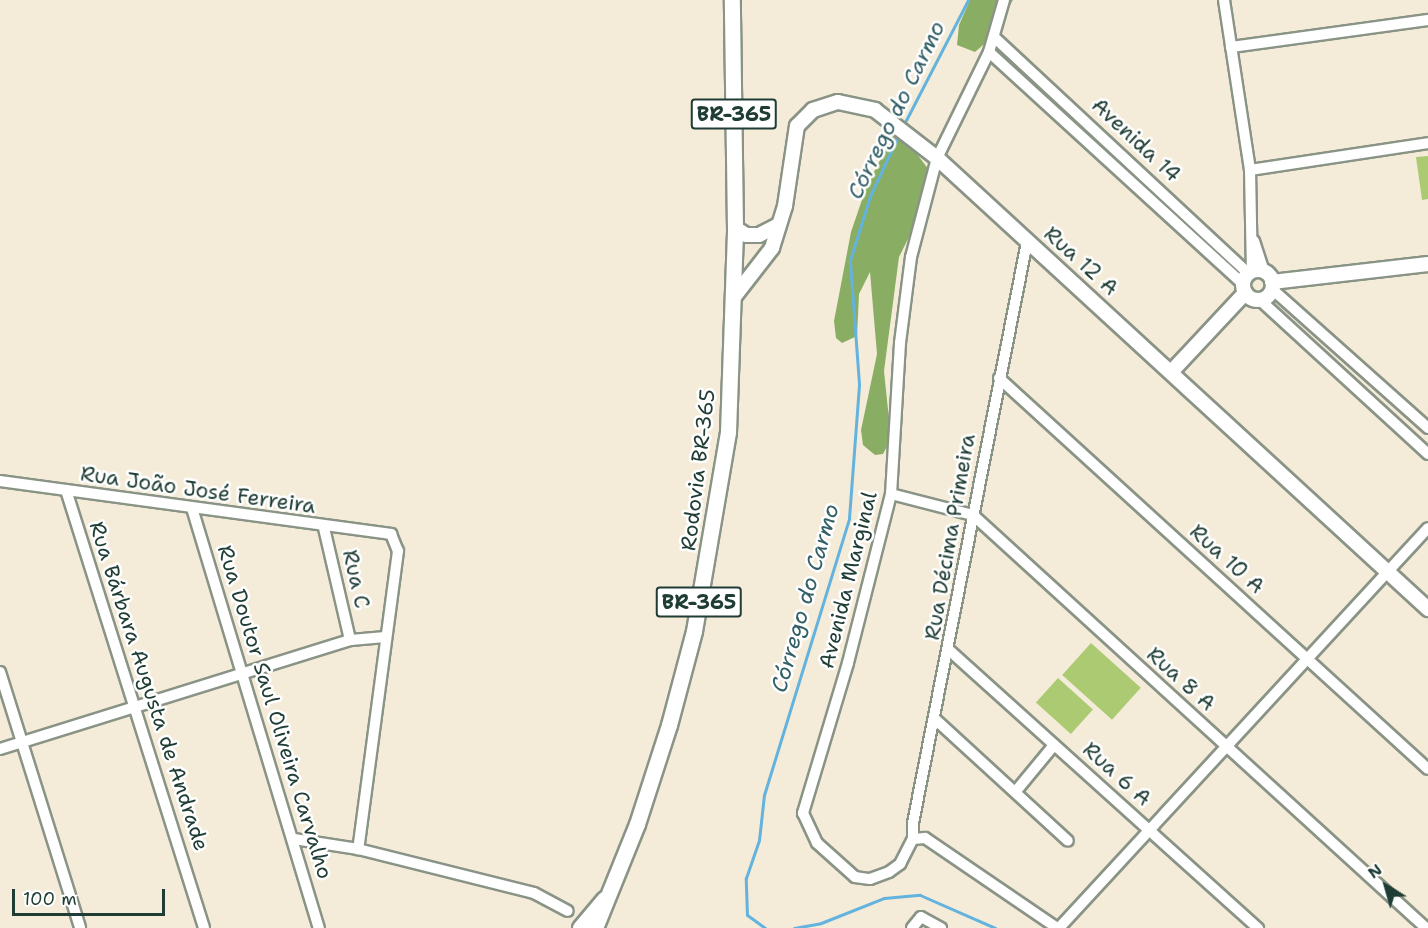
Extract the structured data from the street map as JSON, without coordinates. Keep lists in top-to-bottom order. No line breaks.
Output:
{"streets":{"main road":["BR-365","Rodovia BR-365"],"street":["Avenida 14","Rua 12 A","Rua João José Ferreira","Rua Décima Primeira","Rua 10 A","Rua C","Avenida Marginal","Rua 8 A","Rua Bárbara Augusta de Andrade","Rua Doutor Saul Oliveira Carvalho","Rua 6 A"]},"crossings":[["Avenida 14","Avenida Marginal"],["Rua 12 A","Rodovia BR-365"],["Rua 12 A","Rua Décima Primeira"],["Rua 12 A","Avenida Marginal"],["Rua João José Ferreira","Rua C"],["Rua João José Ferreira","Rua Bárbara Augusta de Andrade"],["Rua João José Ferreira","Rua Doutor Saul Oliveira Carvalho"],["Rua Décima Primeira","Rua 10 A"],["Rua Décima Primeira","Avenida Marginal"],["Rua Décima Primeira","Rua 8 A"],["Rua Décima Primeira","Rua 6 A"],["Avenida Marginal","Rua 8 A"]],"water":["Córrego do Carmo"],"scale_bar":"100 m","north":"top left"}
